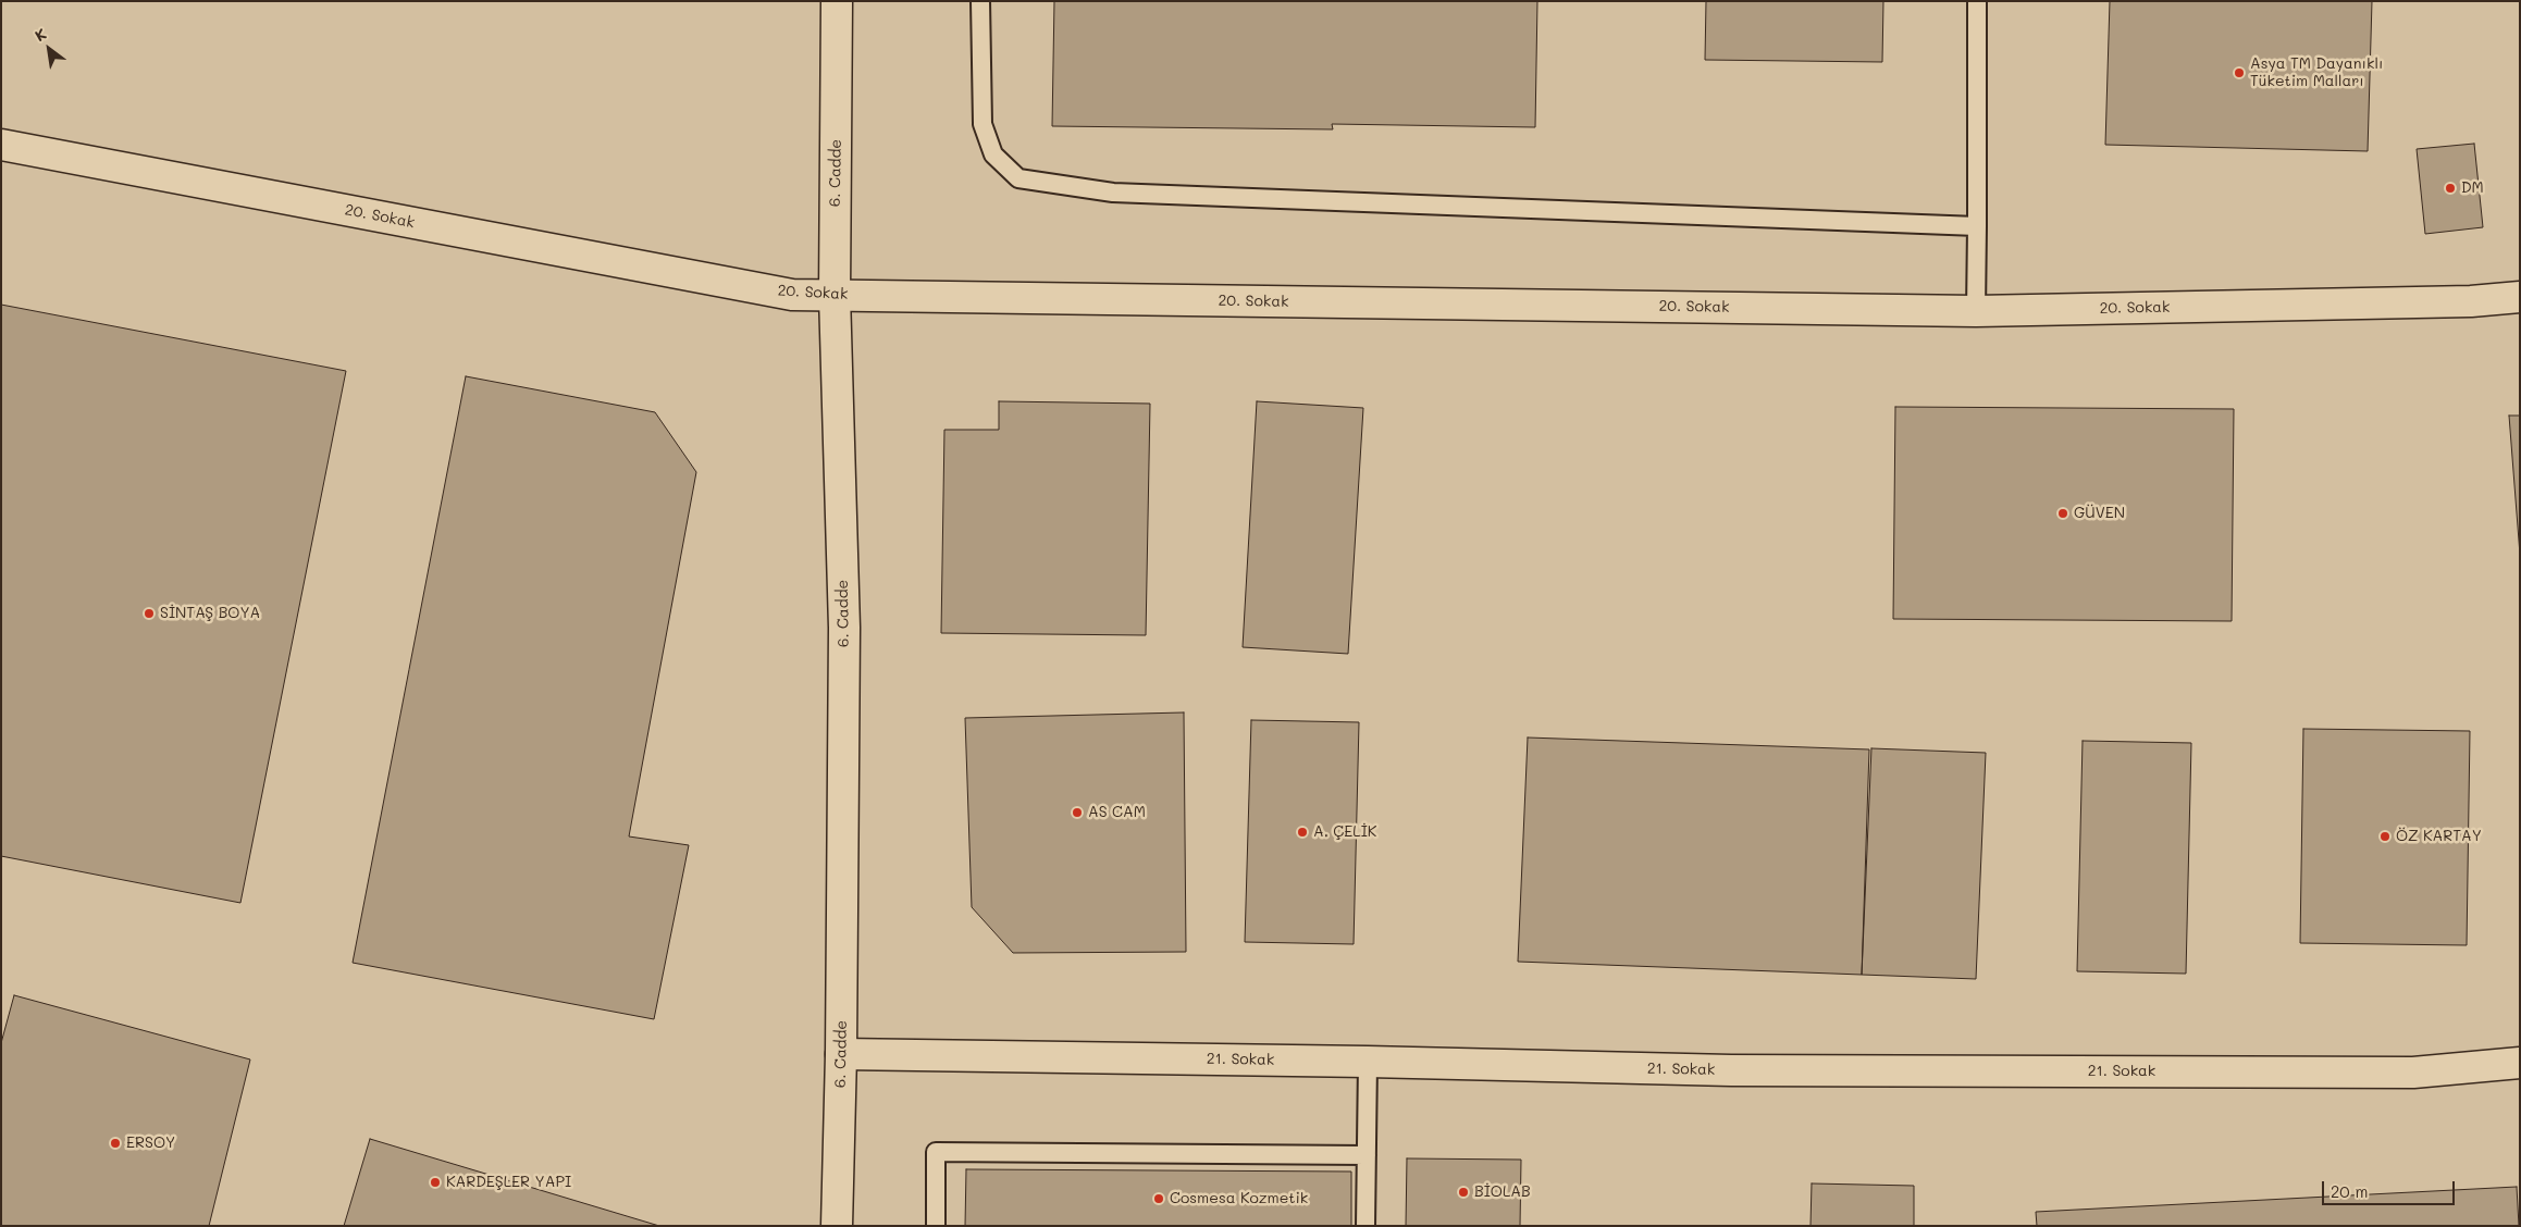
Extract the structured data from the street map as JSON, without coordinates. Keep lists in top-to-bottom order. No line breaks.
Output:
{"streets":{"street":["6. Cadde","20. Sokak","21. Sokak"]},"crossings":[["6. Cadde","20. Sokak"],["6. Cadde","21. Sokak"]],"places":["Asya TM Dayanıklı Tüketim Malları","DM","GÜVEN","SİNTAŞ BOYA","AS CAM","A. ÇELİK","ÖZ KARTAY","ERSOY","KARDEŞLER YAPI","BİOLAB","Cosmesa Kozmetik"],"scale_bar":"20 m","north":"top left"}
